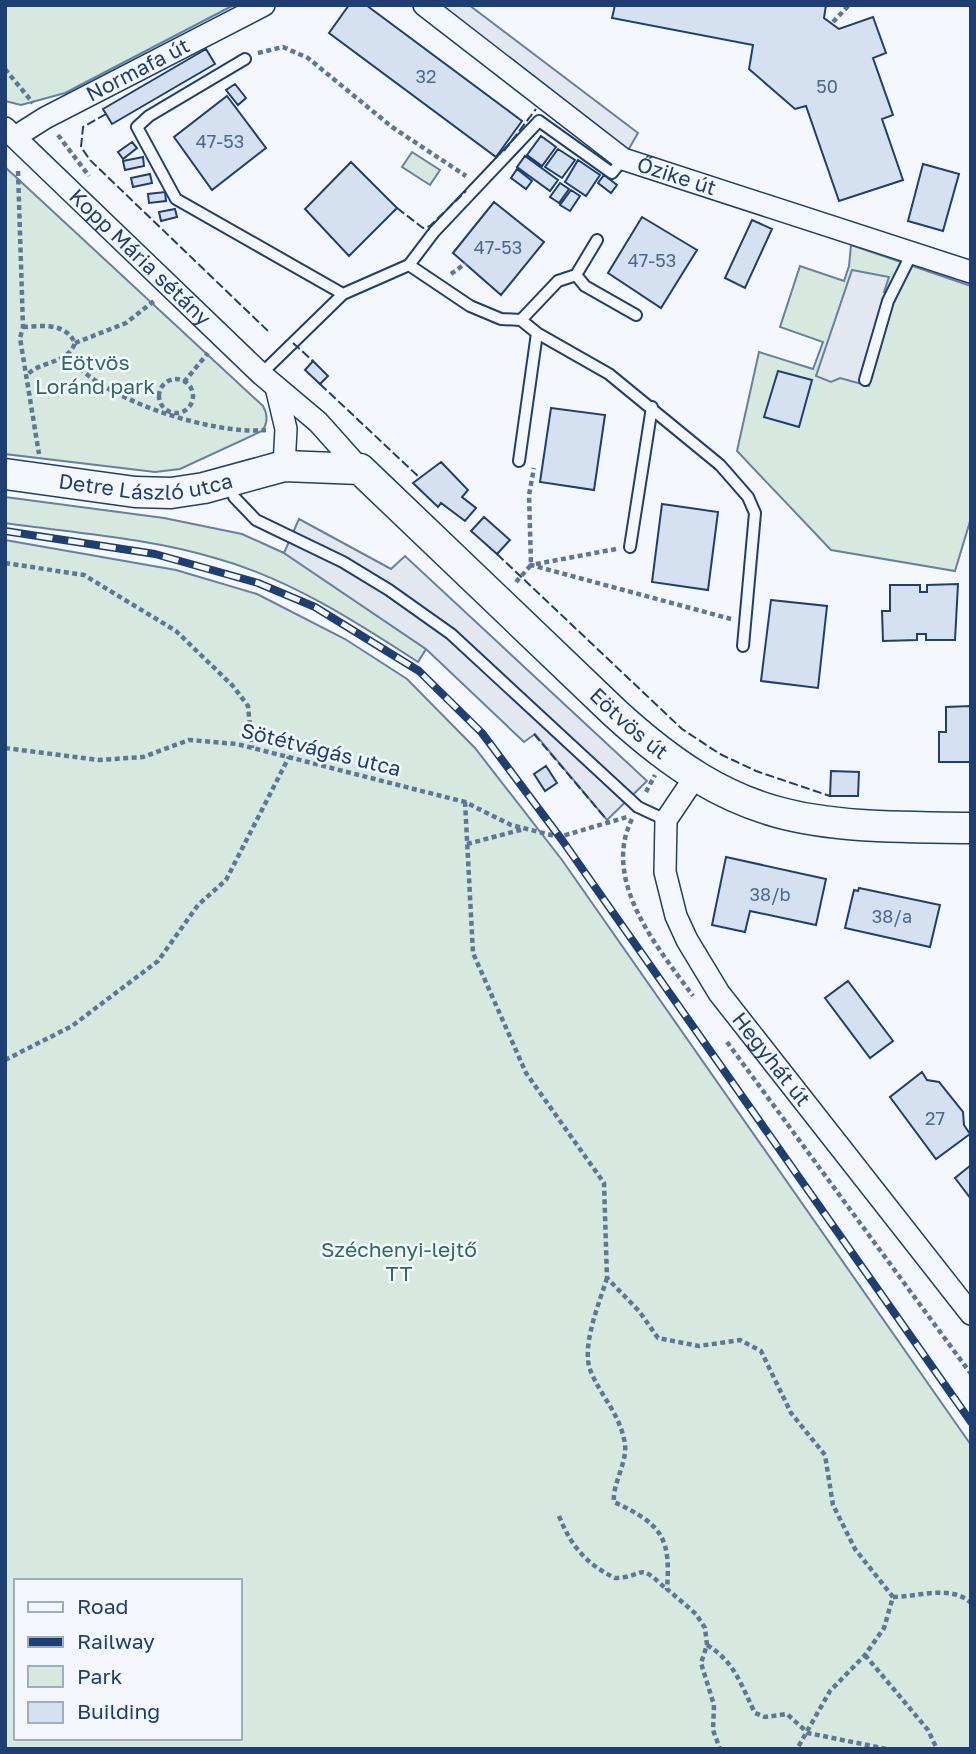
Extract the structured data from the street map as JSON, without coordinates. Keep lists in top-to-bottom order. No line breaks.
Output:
{"streets":{"street":["Normafa út","Őzike út","Kopp Mária sétány","Detre László utca","Eötvös út","Hegyhát út"],"path":["Sötétvágás utca"]},"crossings":[["Normafa út","Kopp Mária sétány"],["Kopp Mária sétány","Eötvös út"]],"parks":["Eötvös Loránd park","Széchenyi-lejtő TT"],"house_numbers":["32","50","47-53","47-53","47-53","38/b","38/a","27"],"legend":["Road","Railway","Park","Building"]}
